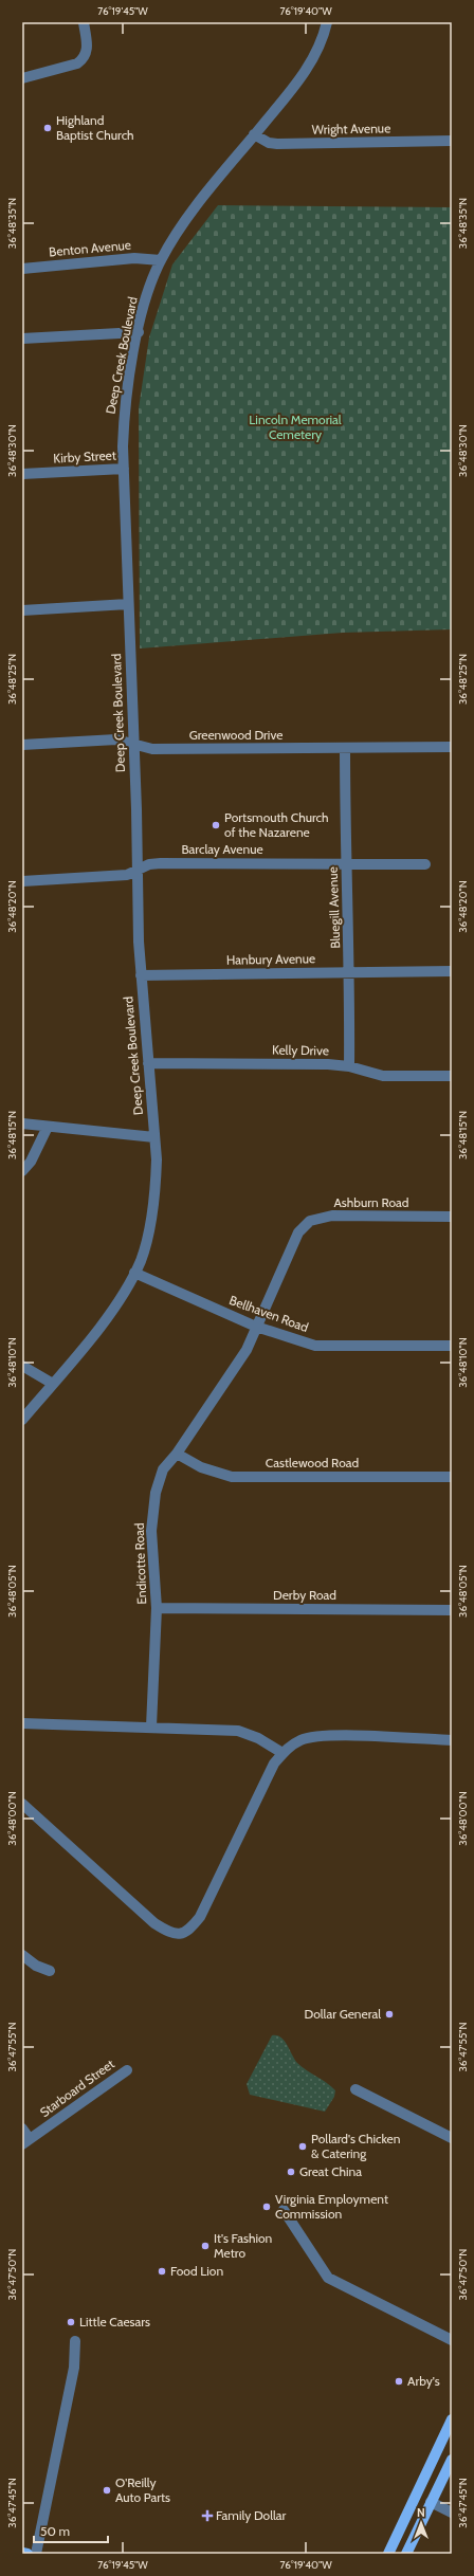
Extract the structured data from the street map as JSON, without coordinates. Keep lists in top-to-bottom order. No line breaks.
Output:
{"streets":{"street":["Wright Avenue","Benton Avenue","Deep Creek Boulevard","Kirby Street","Greenwood Drive","Barclay Avenue","Bluegill Avenue","Hanbury Avenue","Kelly Drive","Ashburn Road","Bellhaven Road","Castlewood Road","Endicotte Road","Derby Road","Starboard Street"]},"crossings":[["Wright Avenue","Deep Creek Boulevard"],["Benton Avenue","Deep Creek Boulevard"],["Deep Creek Boulevard","Kirby Street"],["Deep Creek Boulevard","Greenwood Drive"],["Deep Creek Boulevard","Barclay Avenue"],["Deep Creek Boulevard","Hanbury Avenue"],["Deep Creek Boulevard","Kelly Drive"],["Deep Creek Boulevard","Bellhaven Road"],["Greenwood Drive","Bluegill Avenue"],["Barclay Avenue","Bluegill Avenue"],["Bluegill Avenue","Hanbury Avenue"],["Bluegill Avenue","Kelly Drive"],["Ashburn Road","Bellhaven Road"],["Ashburn Road","Endicotte Road"],["Bellhaven Road","Endicotte Road"],["Castlewood Road","Endicotte Road"],["Endicotte Road","Derby Road"]],"parks":["Lincoln Memorial Cemetery"],"places":{"other":["Highland Baptist Church","Portsmouth Church of the Nazarene","Dollar General","Pollard's Chicken & Catering","Great China","Virginia Employment Commission","It's Fashion Metro","Food Lion","Little Caesars","Arby's","O'Reilly Auto Parts"],"health":["Family Dollar"]},"scale_bar":"50 m","north":"top","coordinates":["76°19'45\"W","76°19'40\"W","36°48'35\"N","36°48'30\"N","36°48'25\"N","36°48'20\"N","36°48'15\"N","36°48'10\"N","36°48'05\"N","36°48'00\"N","36°47'55\"N","36°47'50\"N","36°47'45\"N"]}
